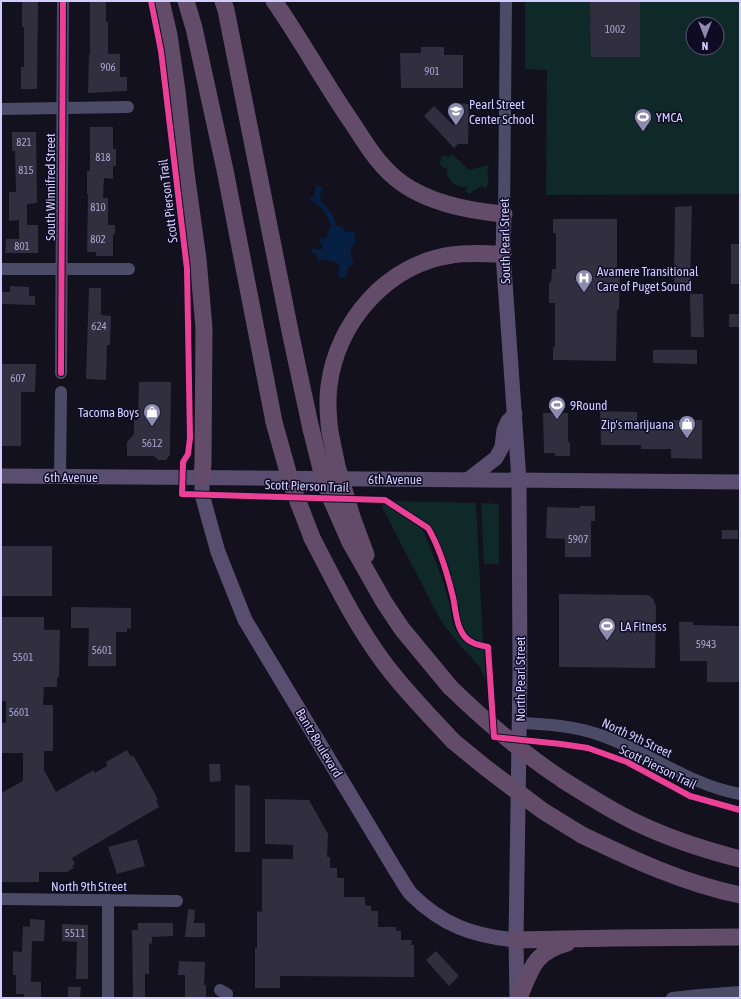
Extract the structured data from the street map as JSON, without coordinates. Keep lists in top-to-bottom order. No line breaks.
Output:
{"streets":{"main road":["South Pearl Street","6th Avenue","North Pearl Street","Bantz Boulevard"],"street":["South Winnifred Street","North 9th Street"],"cycle path":["Scott Pierson Trail"]},"crossings":[["South Pearl Street","6th Avenue"],["South Pearl Street","North Pearl Street"],["6th Avenue","North Pearl Street"],["6th Avenue","Bantz Boulevard"],["North Pearl Street","North 9th Street"],["North Pearl Street","Bantz Boulevard"]],"places":{"school or university":["Pearl Street Center School"],"sports":["YMCA","9Round","LA Fitness"],"hospital":["Avamere Transitional Care of Puget Sound"],"shop":["Tacoma Boys","Zip's marijuana"]},"house_numbers":["1002","906","901","821","818","815","810","802","801","624","607","5612","5907","5943","5601","5501","5601","5511"],"north":"bottom"}
